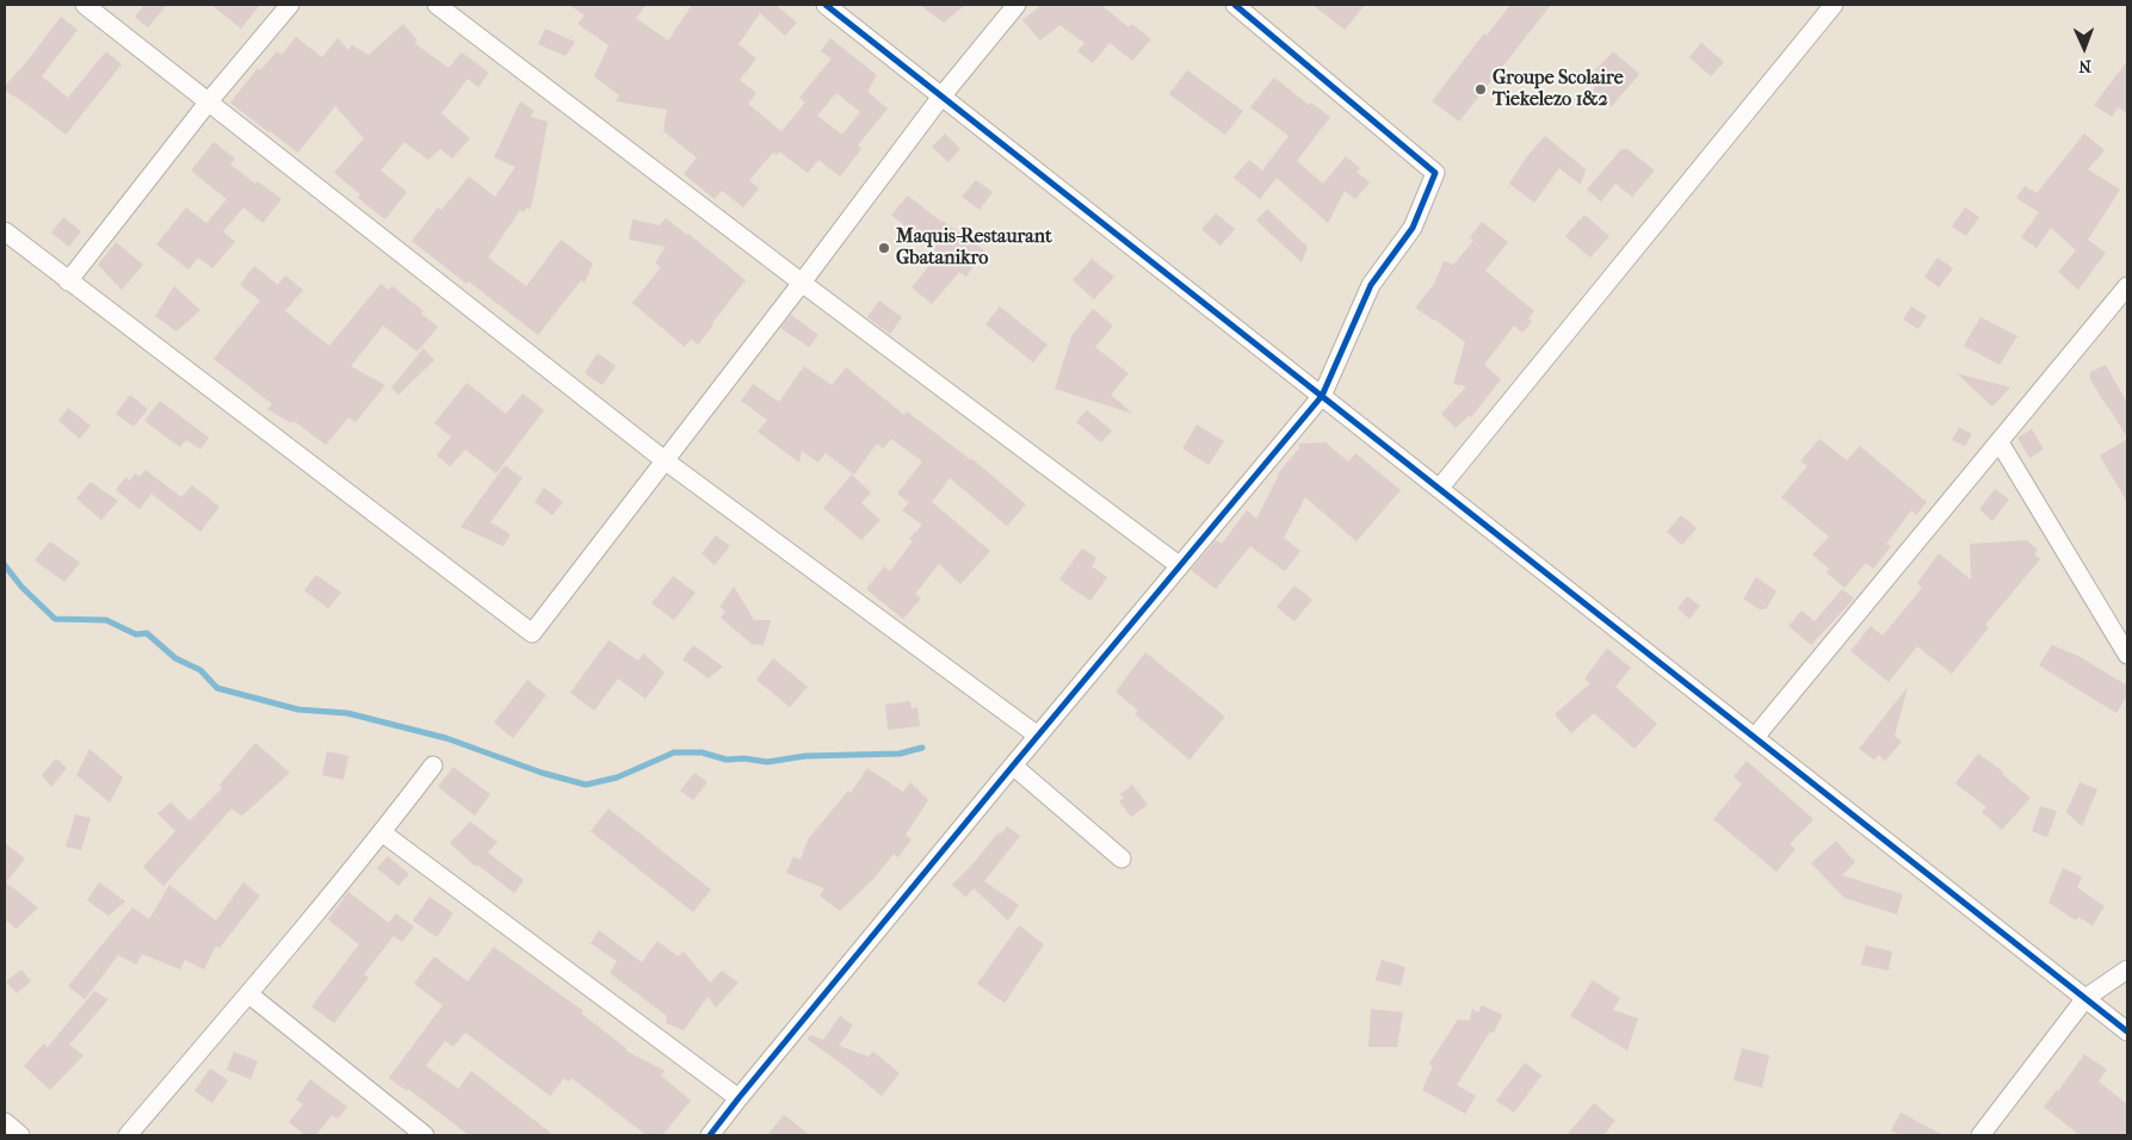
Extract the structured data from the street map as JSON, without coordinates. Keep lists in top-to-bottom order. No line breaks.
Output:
{"places":["Groupe Scolaire Tiekelezo 1&2","Maquis-Restaurant Gbatanikro"],"north":"bottom"}
